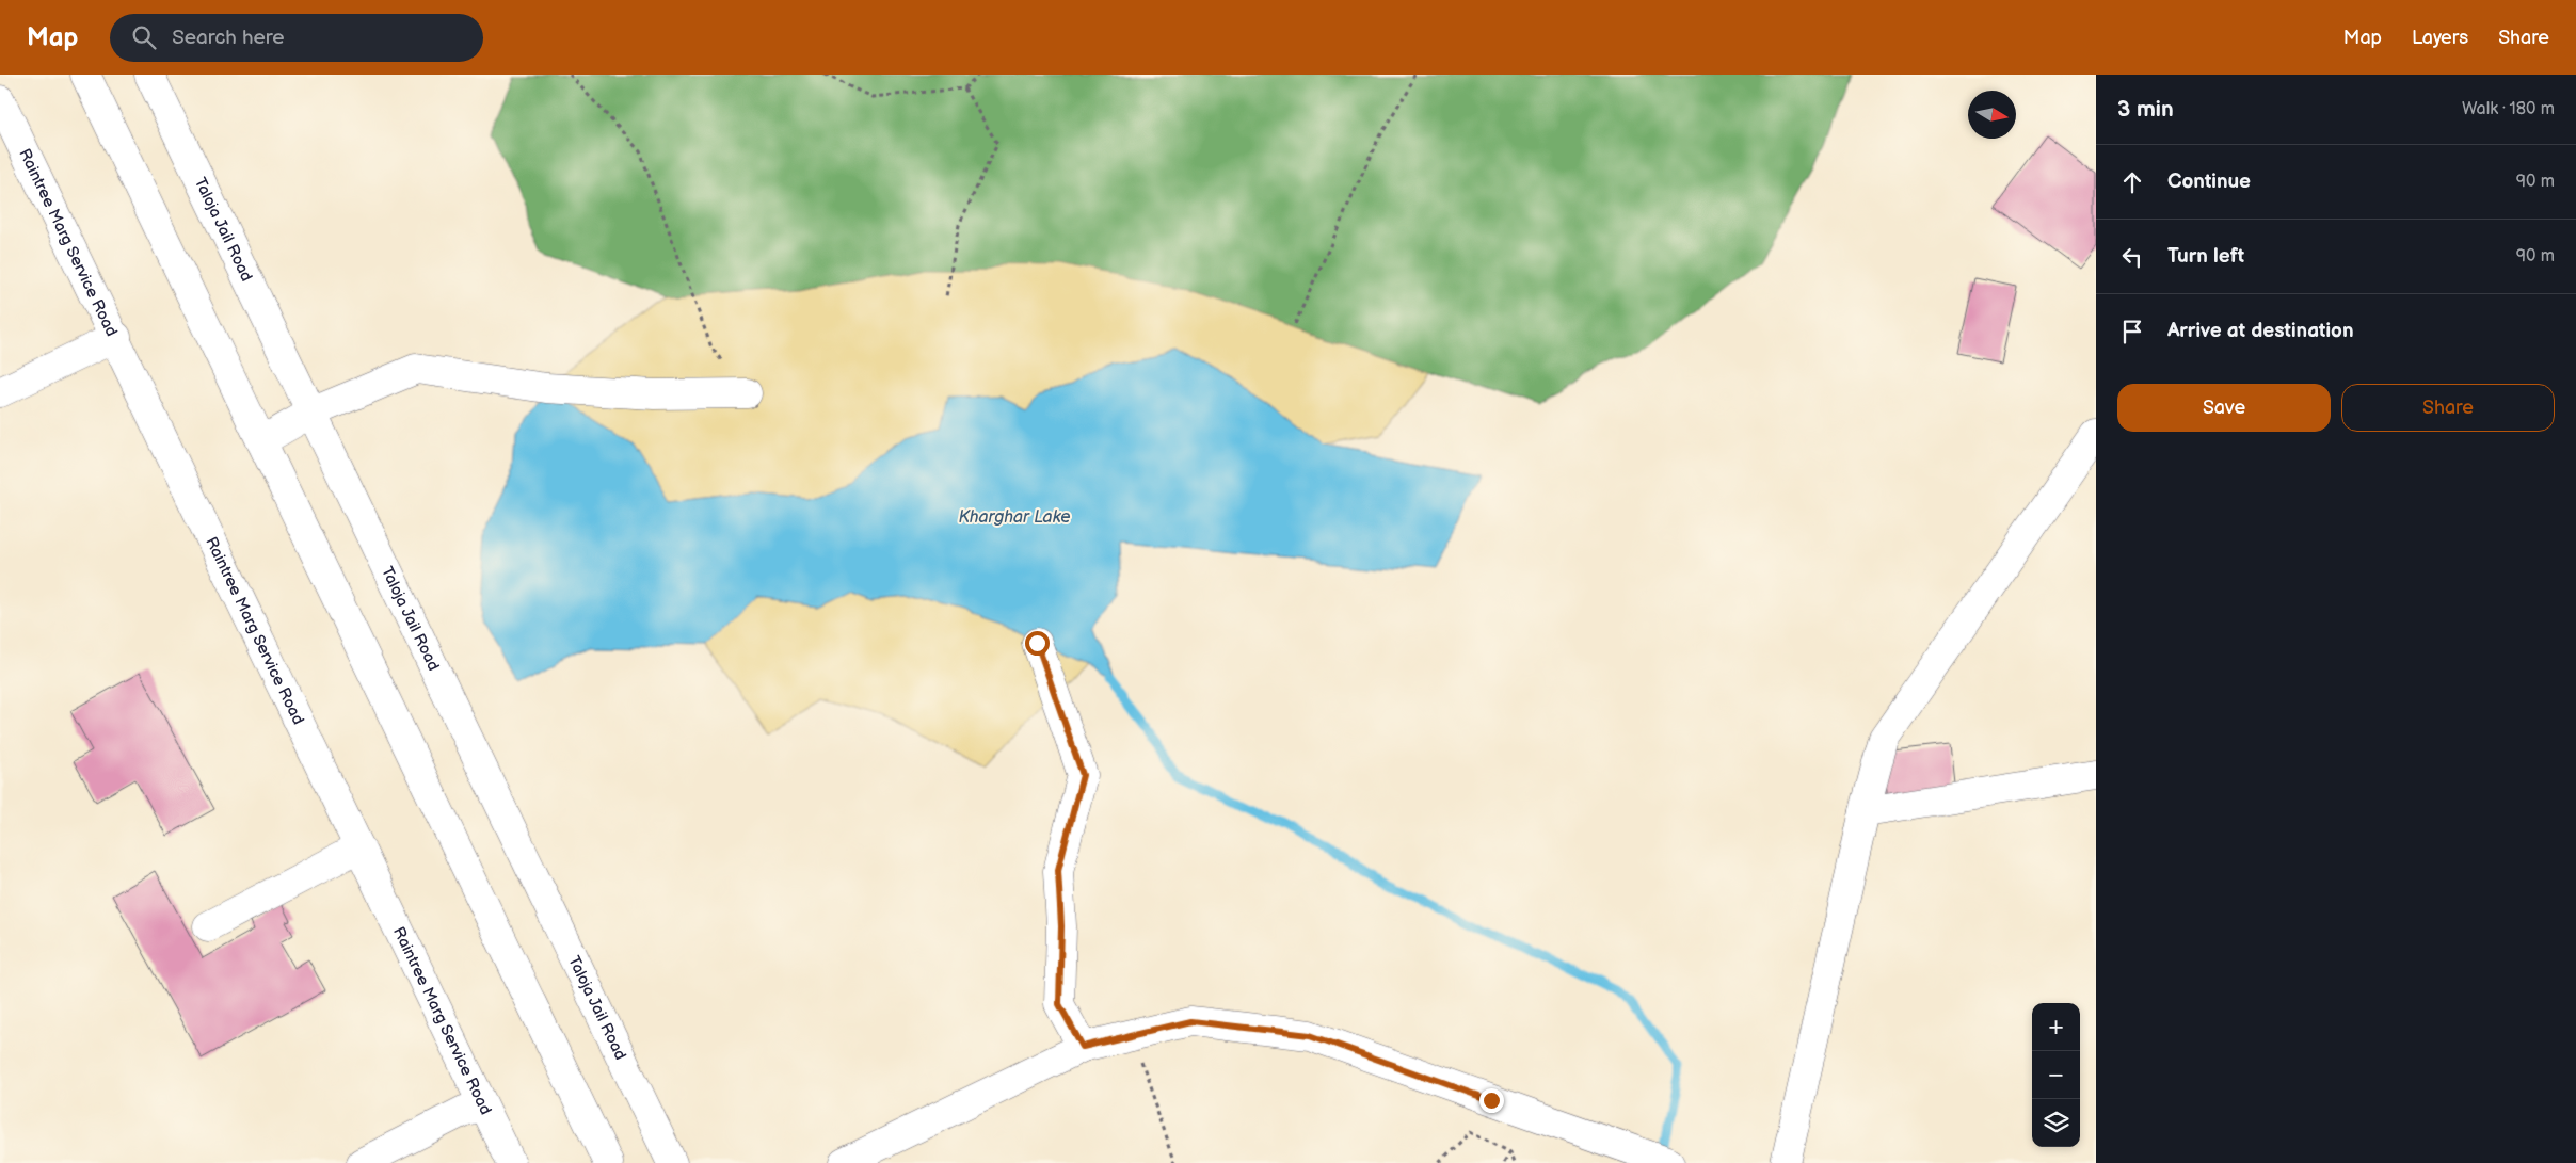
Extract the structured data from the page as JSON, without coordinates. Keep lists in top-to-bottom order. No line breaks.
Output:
{"streets":{"main road":["Taloja Jail Road","Raintree Marg Service Road"]},"water":["Kharghar Lake"],"north":"right","page":{"header":"Map","search":"Search here","nav":["Map","Layers","Share"],"heading":["3 min","Walk · 180 m"],"list":[["Continue","90 m"],["Turn left","90 m"],"Arrive at destination"],"buttons":["Save","Share"],"map_buttons":["+","−"]}}
